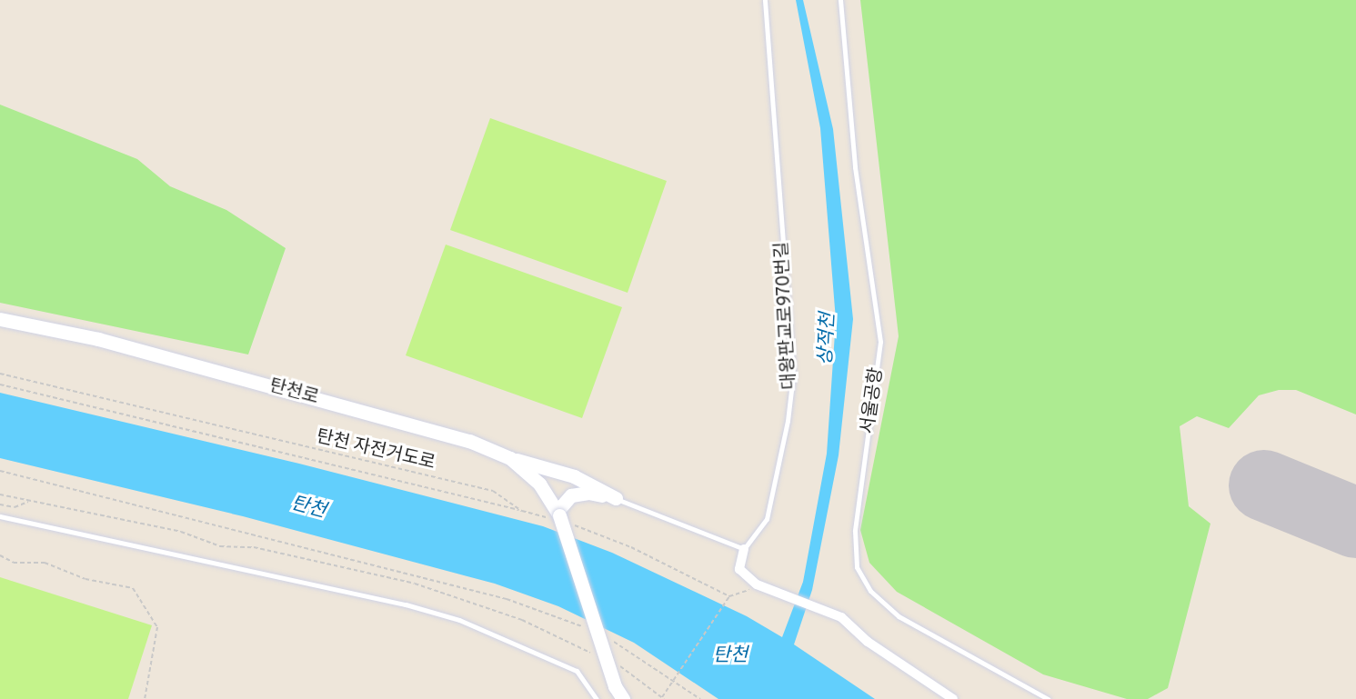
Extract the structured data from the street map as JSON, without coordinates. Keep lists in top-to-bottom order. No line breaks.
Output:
{"streets":{"main road":["탄천로"],"lane":["대왕판교로970번길","서울공항"],"path":["탄천 자전거도로"]},"crossings":[["탄천로","탄천 자전거도로"]],"water":["상적천","탄천"]}
